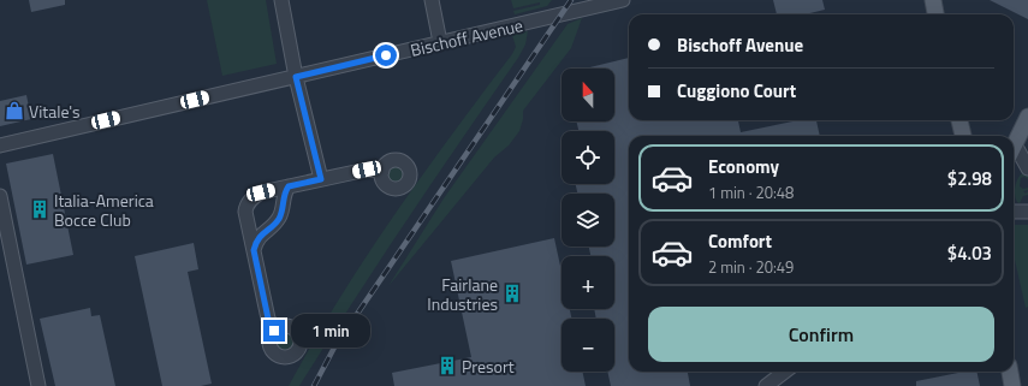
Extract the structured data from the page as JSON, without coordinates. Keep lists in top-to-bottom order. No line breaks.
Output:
{"streets":{"street":["Bischoff Avenue"]},"places":{"shop":["Vitale's"],"building":["Italia-America Bocce Club","Fairlane Industries","Presort"]},"north":"top","page":{"banner":["Bischoff Avenue","Cuggiono Court"],"map_buttons":["+","−"],"list":[{"name":"Economy","note":"1 min · 20:48","value":"$2.98"},{"name":"Comfort","note":"2 min · 20:49","value":"$4.03"}],"buttons":"Confirm","bubble":"1 min"}}
